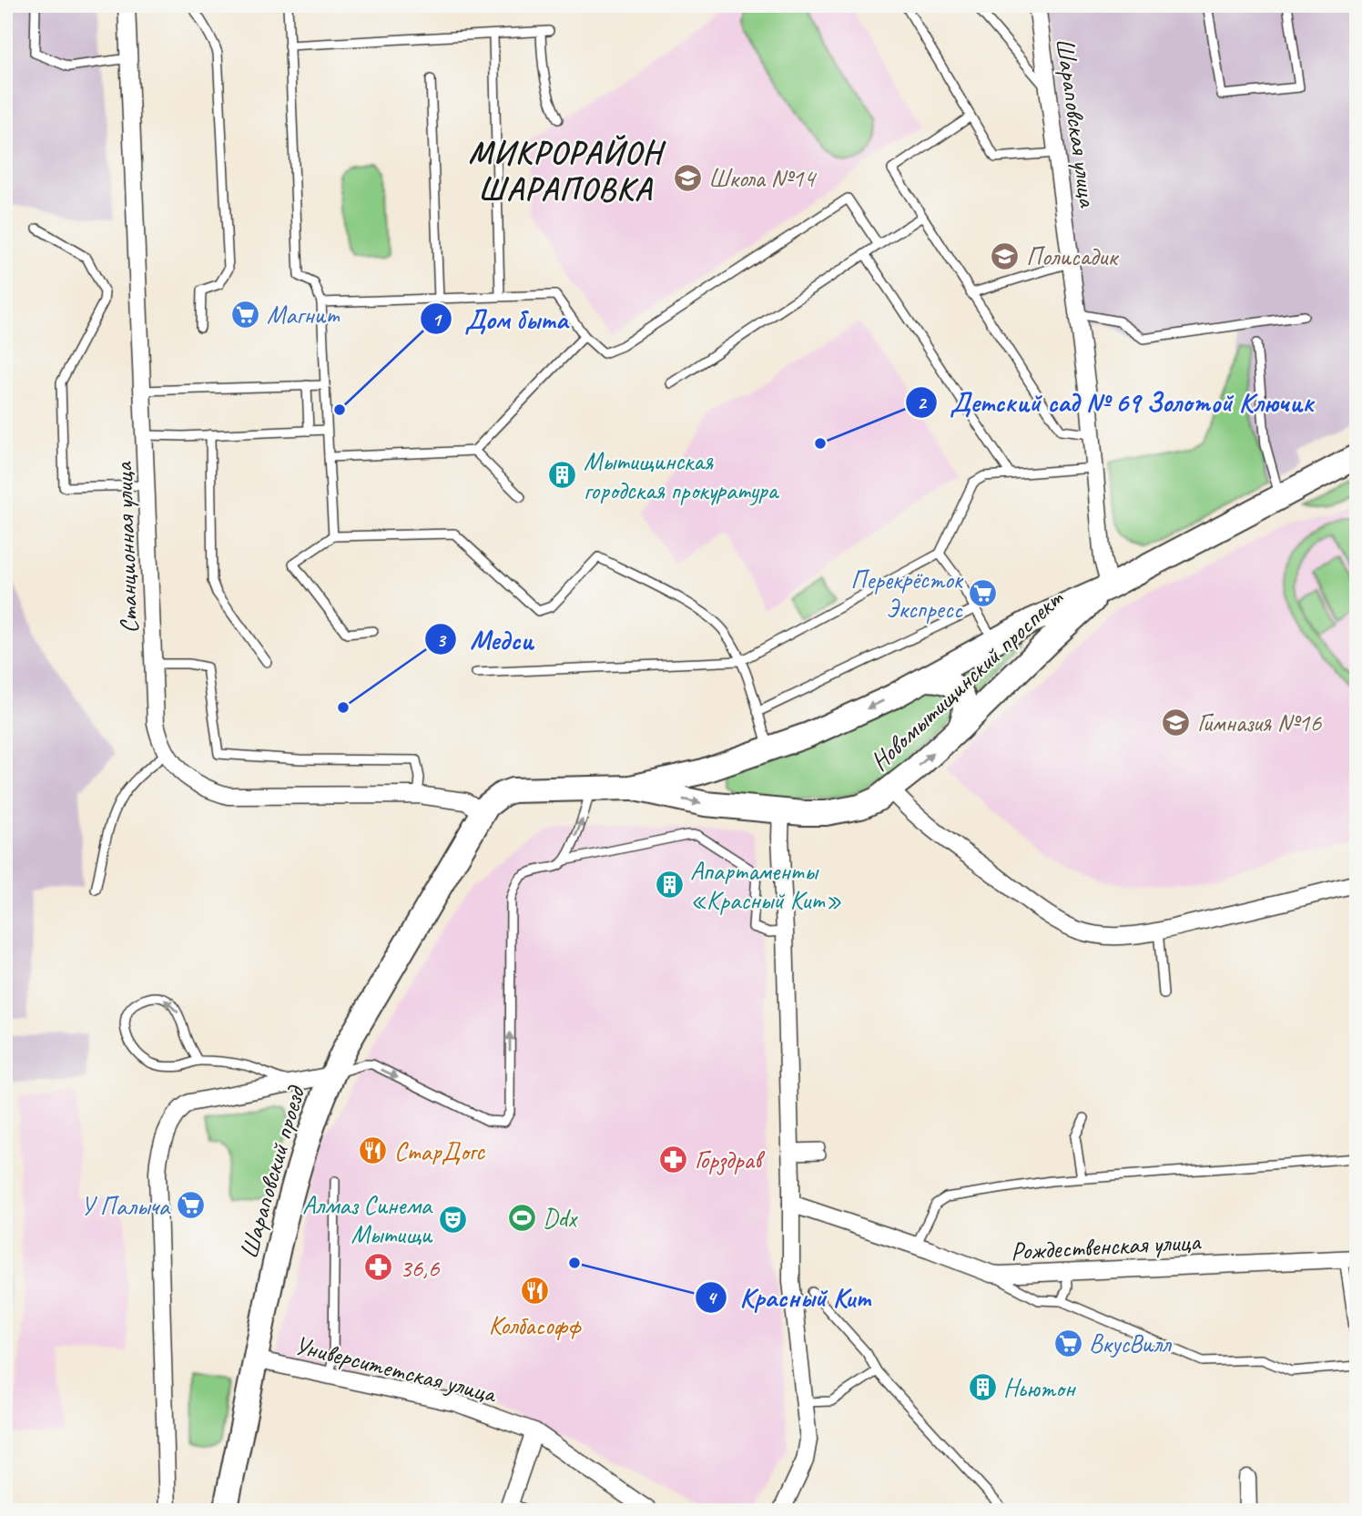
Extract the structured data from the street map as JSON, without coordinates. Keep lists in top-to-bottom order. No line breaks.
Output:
{"streets":{"main road":["Новомытищинский проспект","Шараповский проезд"],"street":["Шараповская улица","Станционная улица","Рождественская улица","Университетская улица"]},"crossings":[["Шараповская улица","Новомытищинский проспект"],["Станционная улица","Новомытищинский проспект"],["Станционная улица","Шараповский проезд"],["Новомытищинский проспект","Шараповский проезд"],["Шараповский проезд","Университетская улица"]],"districts":["МИКРОРАЙОН ШАРАПОВКА"],"places":{"school or university":["Школа №14","Полисадик","Гимназия №16"],"supermarket":["Магнит","Перекрёсток Экспресс","У Палыча","ВкусВилл"],"other":["Дом быта","Детский сад № 69 Золотой Ключик","Медси","Красный Кит"],"building":["Мытищинская городская прокуратура","Апартаменты «Красный Кит»","Ньютон"],"restaurant":["СтарДогс","Колбасофф"],"pharmacy":["Горздрав","36,6"],"sports":["Ddx"],"theatre":["Алмаз Синема Мытищи"]}}
